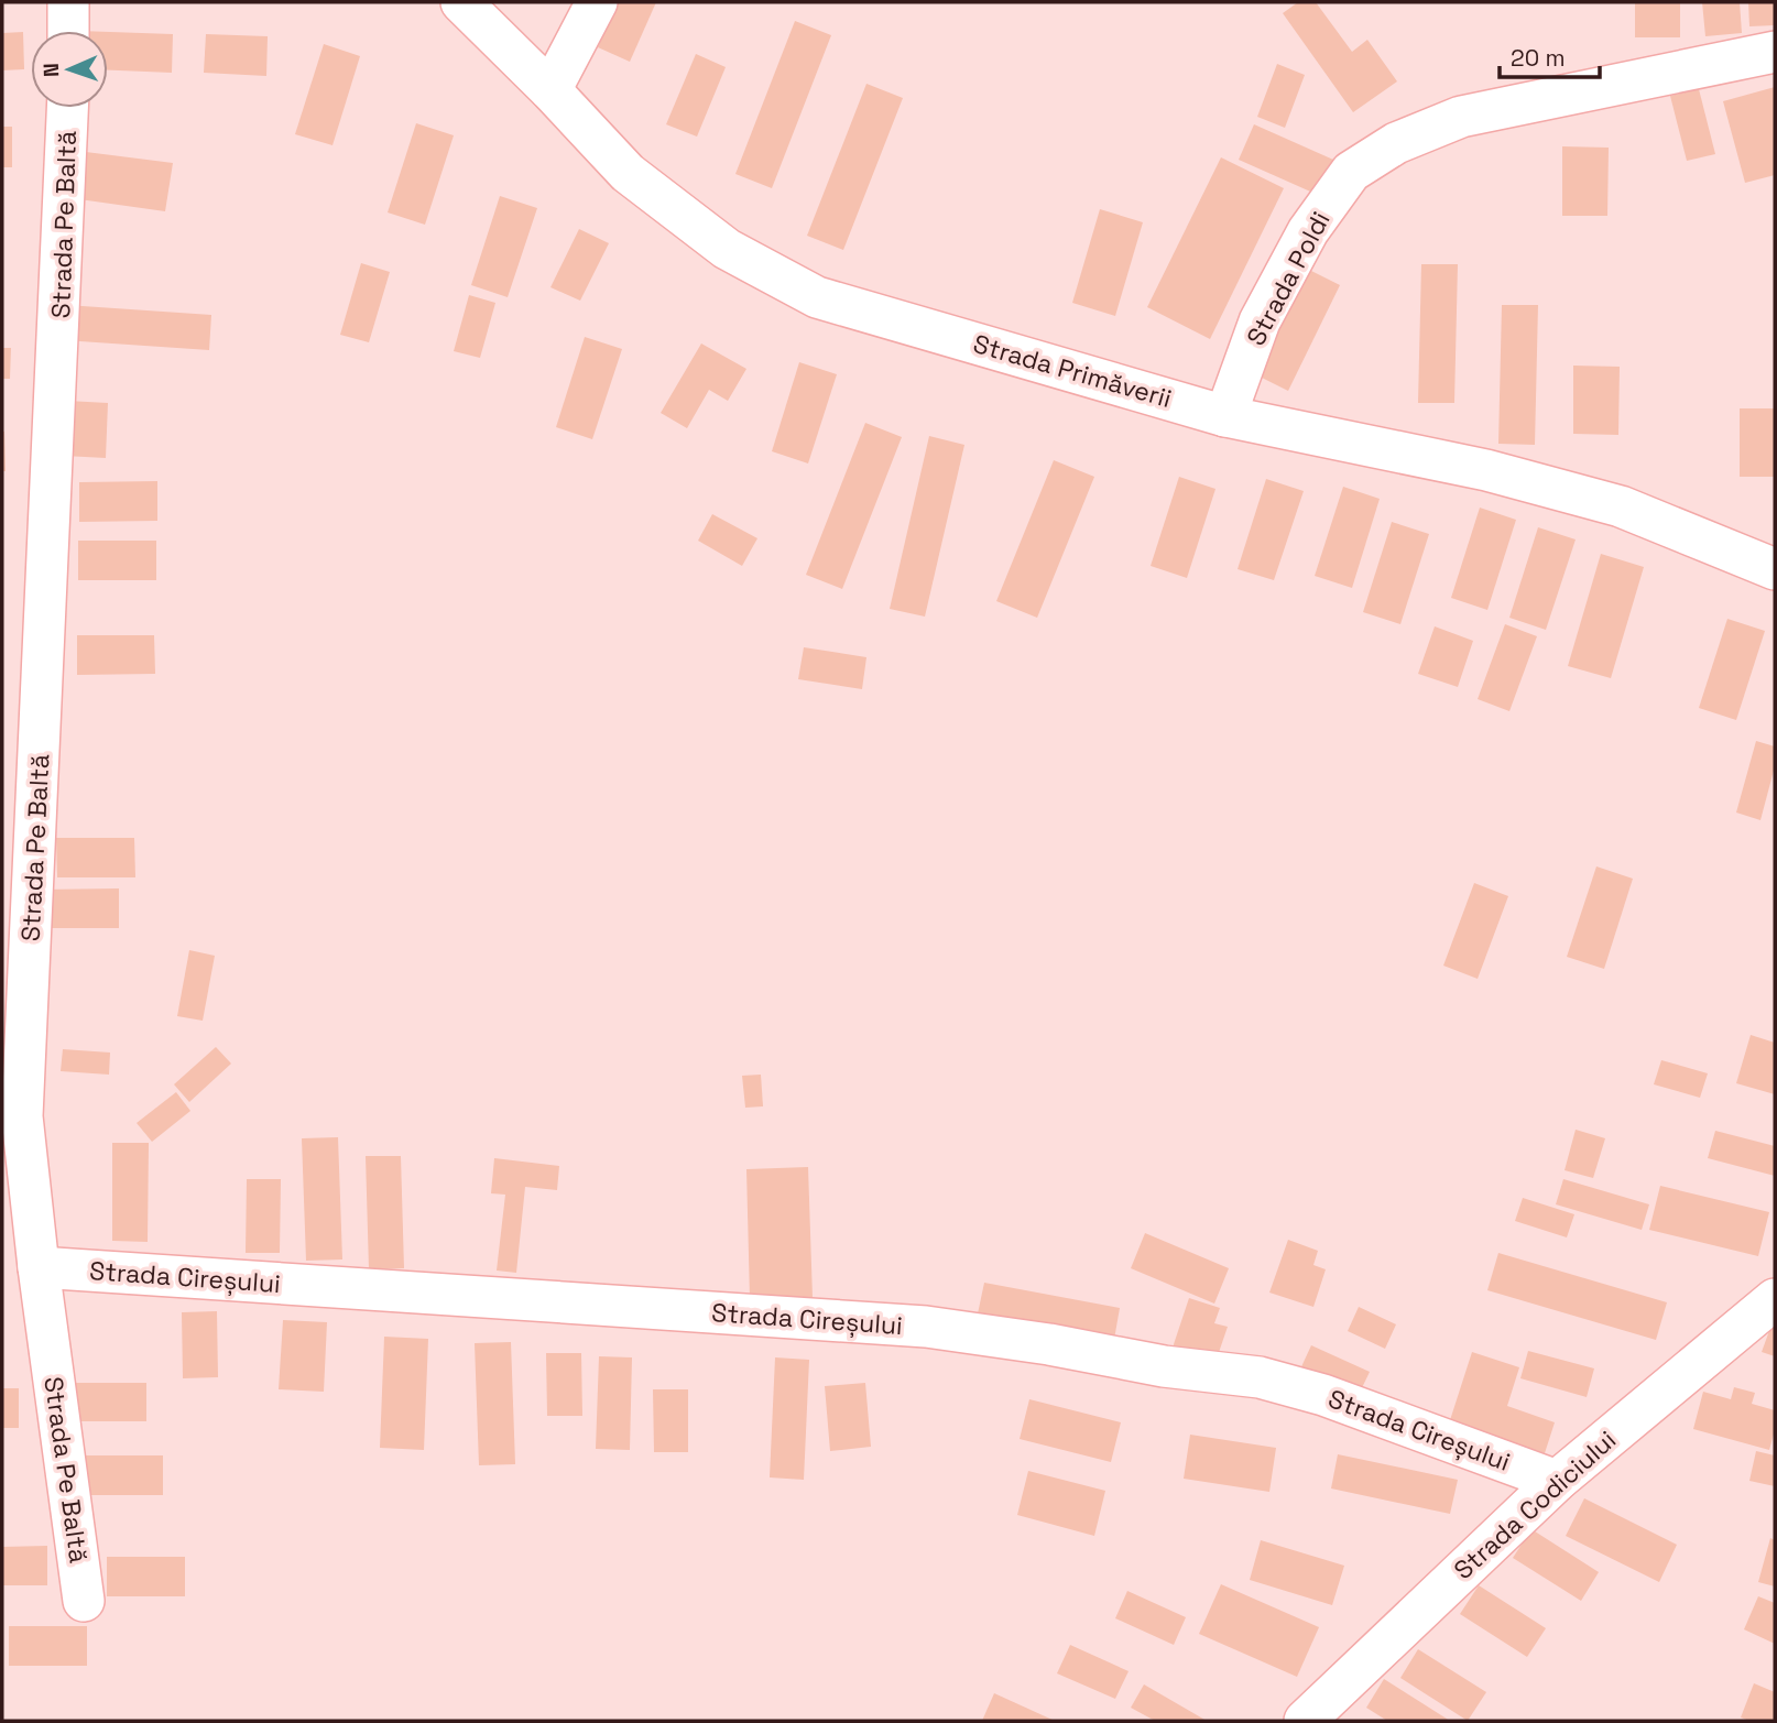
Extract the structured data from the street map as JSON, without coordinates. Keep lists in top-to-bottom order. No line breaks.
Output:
{"streets":{"street":["Strada Pe Baltă","Strada Poldi","Strada Primăverii","Strada Cireșului","Strada Codiciului"]},"crossings":[["Strada Pe Baltă","Strada Cireșului"],["Strada Poldi","Strada Primăverii"],["Strada Cireșului","Strada Codiciului"]],"scale_bar":"20 m","north":"left"}
